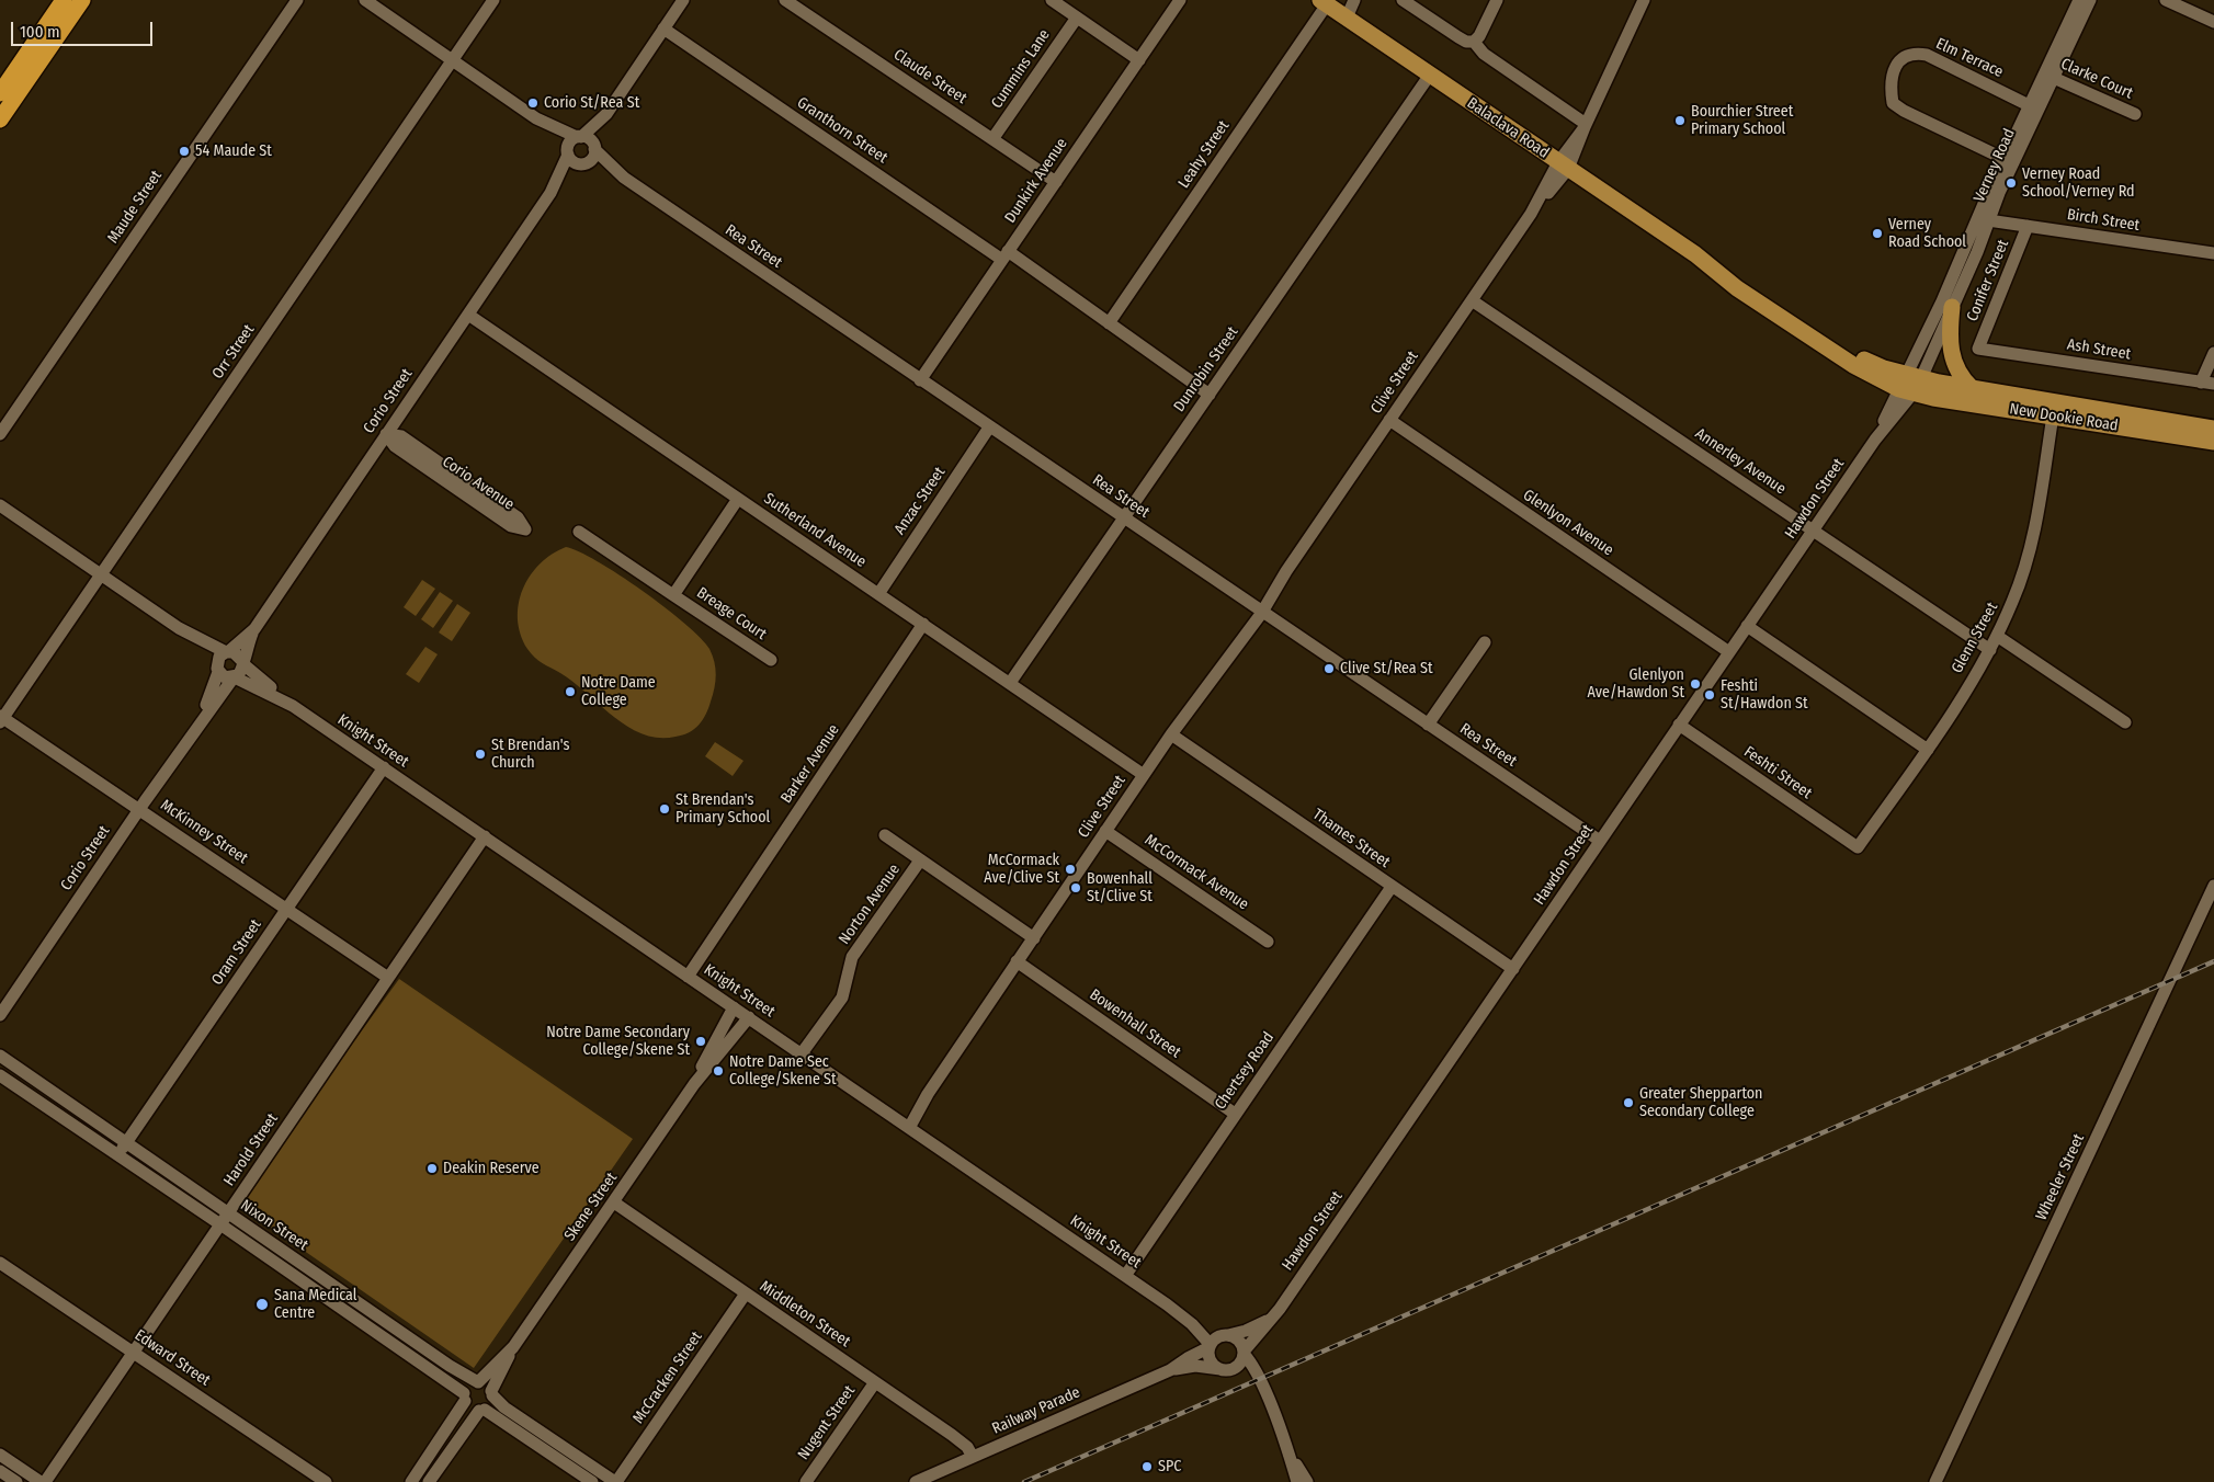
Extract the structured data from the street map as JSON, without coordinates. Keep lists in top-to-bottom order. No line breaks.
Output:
{"streets":{"main road":["Balaclava Road","New Dookie Road"],"street":["Elm Terrace","Cummins Lane","Claude Street","Clarke Court","Granthorn Street","Leahy Street","Verney Road","Dunkirk Avenue","Maude Street","Birch Street","Rea Street","Conifer Street","Ash Street","Orr Street","Dunrobin Street","Clive Street","Corio Street","Annerley Avenue","Corio Avenue","Hawdon Street","Anzac Street","Glenlyon Avenue","Sutherland Avenue","Breage Court","Glenn Street","Knight Street","Barker Avenue","Feshti Street","McKinney Street","Thames Street","McCormack Avenue","Norton Avenue","Oram Street","Bowenhall Street","Chertsey Road","Harold Street","Wheeler Street","Skene Street","Nixon Street","Middleton Street","Edward Street","McCracken Street","Railway Parade","Nugent Street"]},"crossings":[["Elm Terrace","Verney Road"],["Cummins Lane","Claude Street"],["Claude Street","Dunkirk Avenue"],["Clarke Court","Verney Road"],["Balaclava Road","Leahy Street"],["Balaclava Road","Verney Road"],["Balaclava Road","Dunrobin Street"],["Balaclava Road","Clive Street"],["Balaclava Road","New Dookie Road"],["Balaclava Road","Hawdon Street"],["Granthorn Street","Leahy Street"],["Granthorn Street","Dunkirk Avenue"],["Granthorn Street","Dunrobin Street"],["Verney Road","Birch Street"],["Verney Road","New Dookie Road"],["Verney Road","Hawdon Street"],["Dunkirk Avenue","Rea Street"],["Birch Street","Conifer Street"],["Rea Street","Dunrobin Street"],["Rea Street","Clive Street"],["Rea Street","Corio Street"],["Rea Street","Hawdon Street"],["Rea Street","Anzac Street"],["Conifer Street","Ash Street"],["Orr Street","McKinney Street"],["Dunrobin Street","Sutherland Avenue"],["Clive Street","Annerley Avenue"],["Clive Street","Glenlyon Avenue"],["Clive Street","Sutherland Avenue"],["Clive Street","Knight Street"],["Clive Street","Thames Street"],["Clive Street","McCormack Avenue"],["Clive Street","Bowenhall Street"],["Corio Street","Corio Avenue"],["Corio Street","Sutherland Avenue"],["Corio Street","Knight Street"],["Corio Street","McKinney Street"],["New Dookie Road","Hawdon Street"],["New Dookie Road","Glenn Street"],["Annerley Avenue","Hawdon Street"],["Annerley Avenue","Glenn Street"],["Hawdon Street","Glenlyon Avenue"],["Hawdon Street","Knight Street"],["Hawdon Street","Feshti Street"],["Hawdon Street","Thames Street"],["Hawdon Street","Railway Parade"],["Anzac Street","Sutherland Avenue"],["Sutherland Avenue","Breage Court"],["Sutherland Avenue","Barker Avenue"],["Glenn Street","Feshti Street"],["Knight Street","Barker Avenue"],["Knight Street","Norton Avenue"],["Knight Street","Oram Street"],["Knight Street","Chertsey Road"],["Knight Street","Harold Street"],["Knight Street","Skene Street"],["Knight Street","Railway Parade"],["McKinney Street","Oram Street"],["McKinney Street","Harold Street"],["Thames Street","Chertsey Road"],["Oram Street","Nixon Street"],["Bowenhall Street","Chertsey Road"],["Harold Street","Nixon Street"],["Harold Street","Edward Street"],["Skene Street","Nixon Street"],["Skene Street","Middleton Street"],["Middleton Street","McCracken Street"],["Middleton Street","Railway Parade"],["Middleton Street","Nugent Street"]],"places":["Corio St/Rea St","Bourchier Street Primary School","54 Maude St","Verney Road School/Verney Rd","Verney Road School","Clive St/Rea St","Glenlyon Ave/Hawdon St","Notre Dame College","Feshti St/Hawdon St","St Brendan's Church","St Brendan's Primary School","McCormack Ave/Clive St","Bowenhall St/Clive St","Notre Dame Secondary College/Skene St","Notre Dame Sec College/Skene St","Greater Shepparton Secondary College","Deakin Reserve","Sana Medical Centre","SPC"],"scale_bar":"100 m"}
